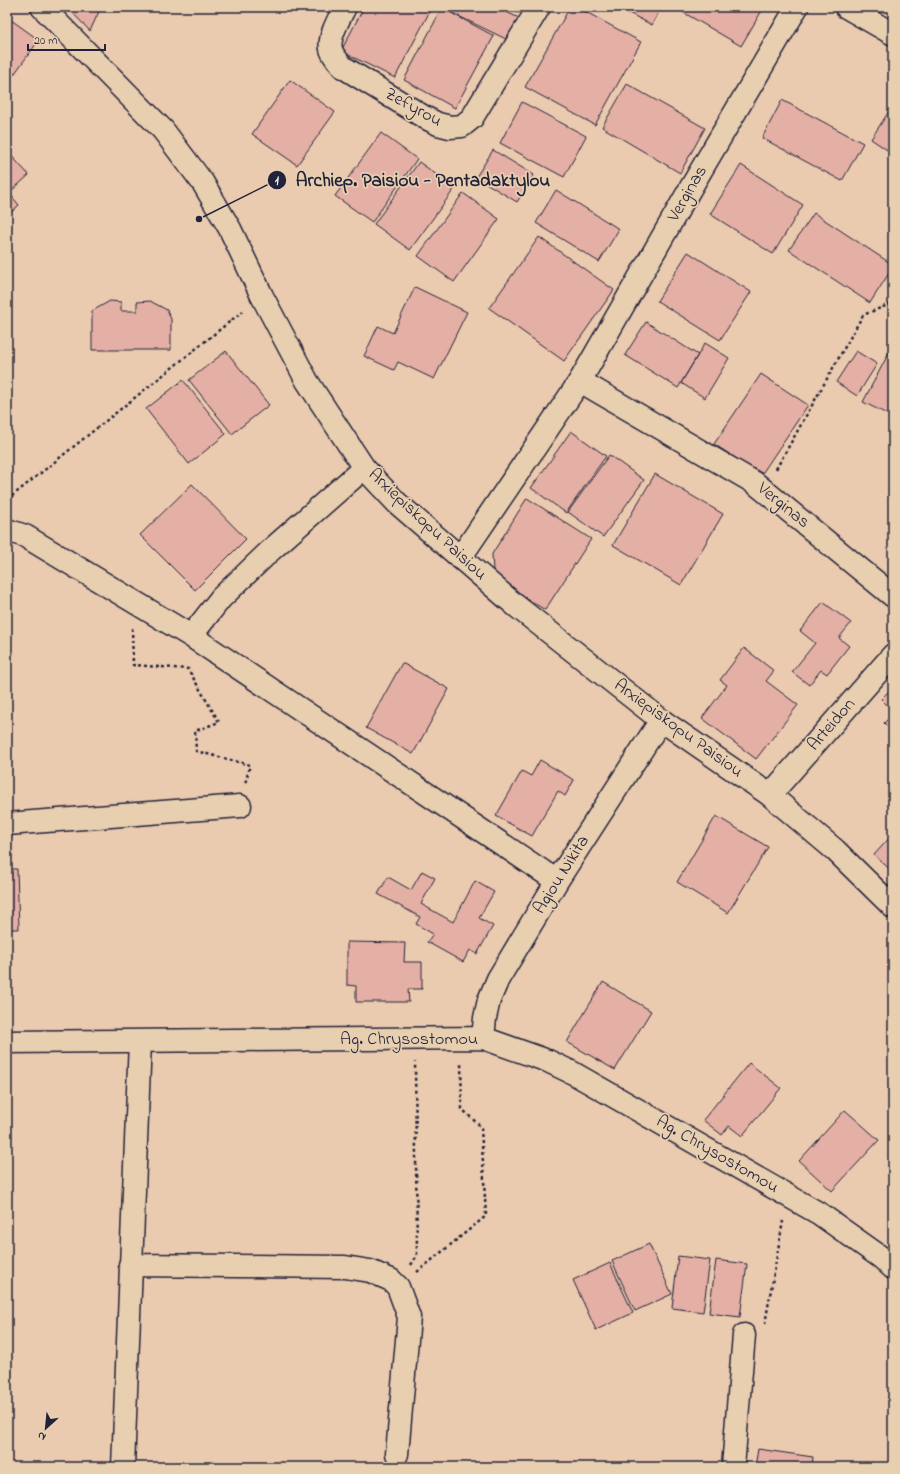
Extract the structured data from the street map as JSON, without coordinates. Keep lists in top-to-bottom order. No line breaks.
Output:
{"streets":{"street":["Zefyrou","Verginas","Arxiepiskopu Paisiou","Arteidon","Agiou Nikita","Ag. Chrysostomou"]},"crossings":[["Verginas","Arxiepiskopu Paisiou"],["Arxiepiskopu Paisiou","Arteidon"],["Arxiepiskopu Paisiou","Agiou Nikita"],["Agiou Nikita","Ag. Chrysostomou"]],"places":["Archiep. Paisiou - Pentadaktylou"],"scale_bar":"20 m","north":"bottom left"}
